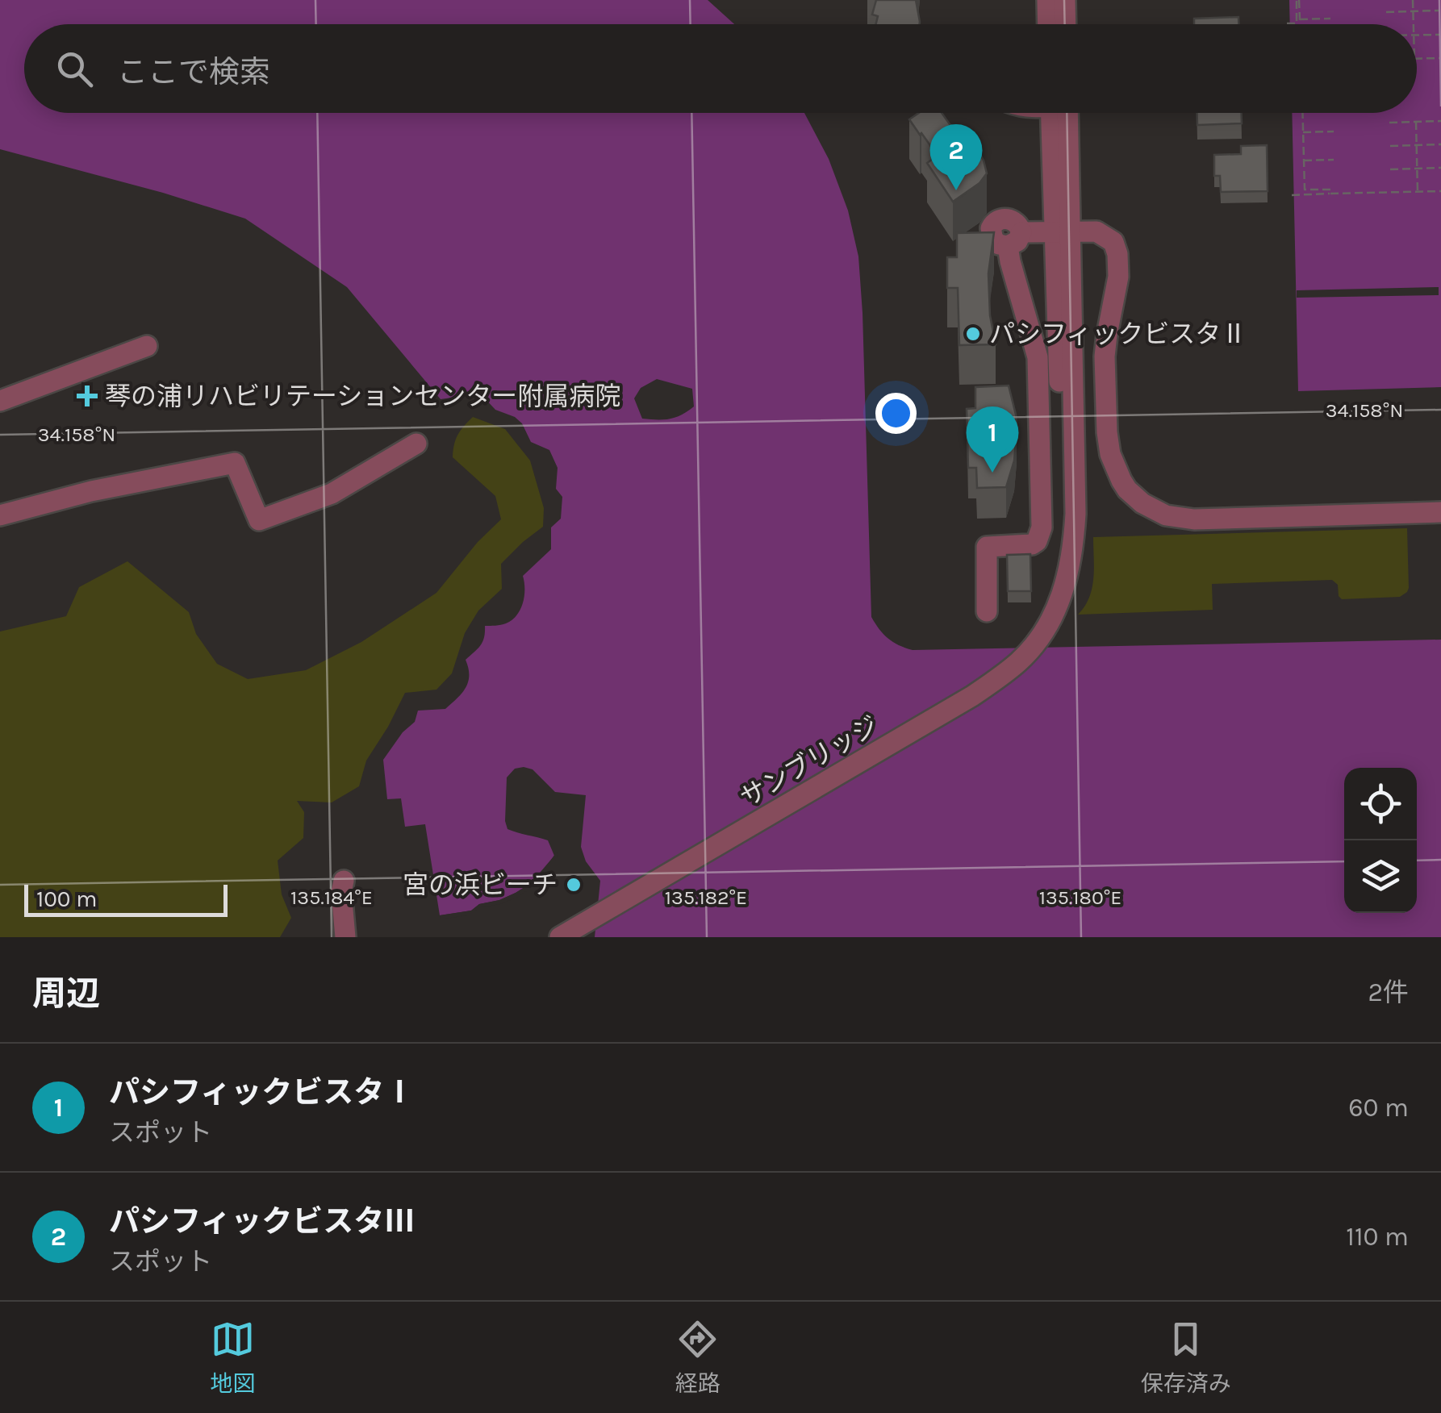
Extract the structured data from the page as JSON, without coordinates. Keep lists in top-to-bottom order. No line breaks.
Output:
{"streets":{"street":["サンブリッジ"]},"places":{"other":["パシフィックビスタⅡ","宮の浜ビーチ"],"health":["琴の浦リハビリテーションセンター附属病院"]},"scale_bar":"100 m","page":{"search":"ここで検索","pins":["2","1"],"scale":"100 m","heading":["周辺","2件"],"list":[{"mark":"1","name":"パシフィックビスタⅠ","note":"スポット","value":"60 m"},{"mark":"2","name":"パシフィックビスタⅢ","note":"スポット","value":"110 m"}],"nav":["地図","経路","保存済み"]},"coordinates":["34.158°N","135.184°E","135.182°E","135.180°E"]}
